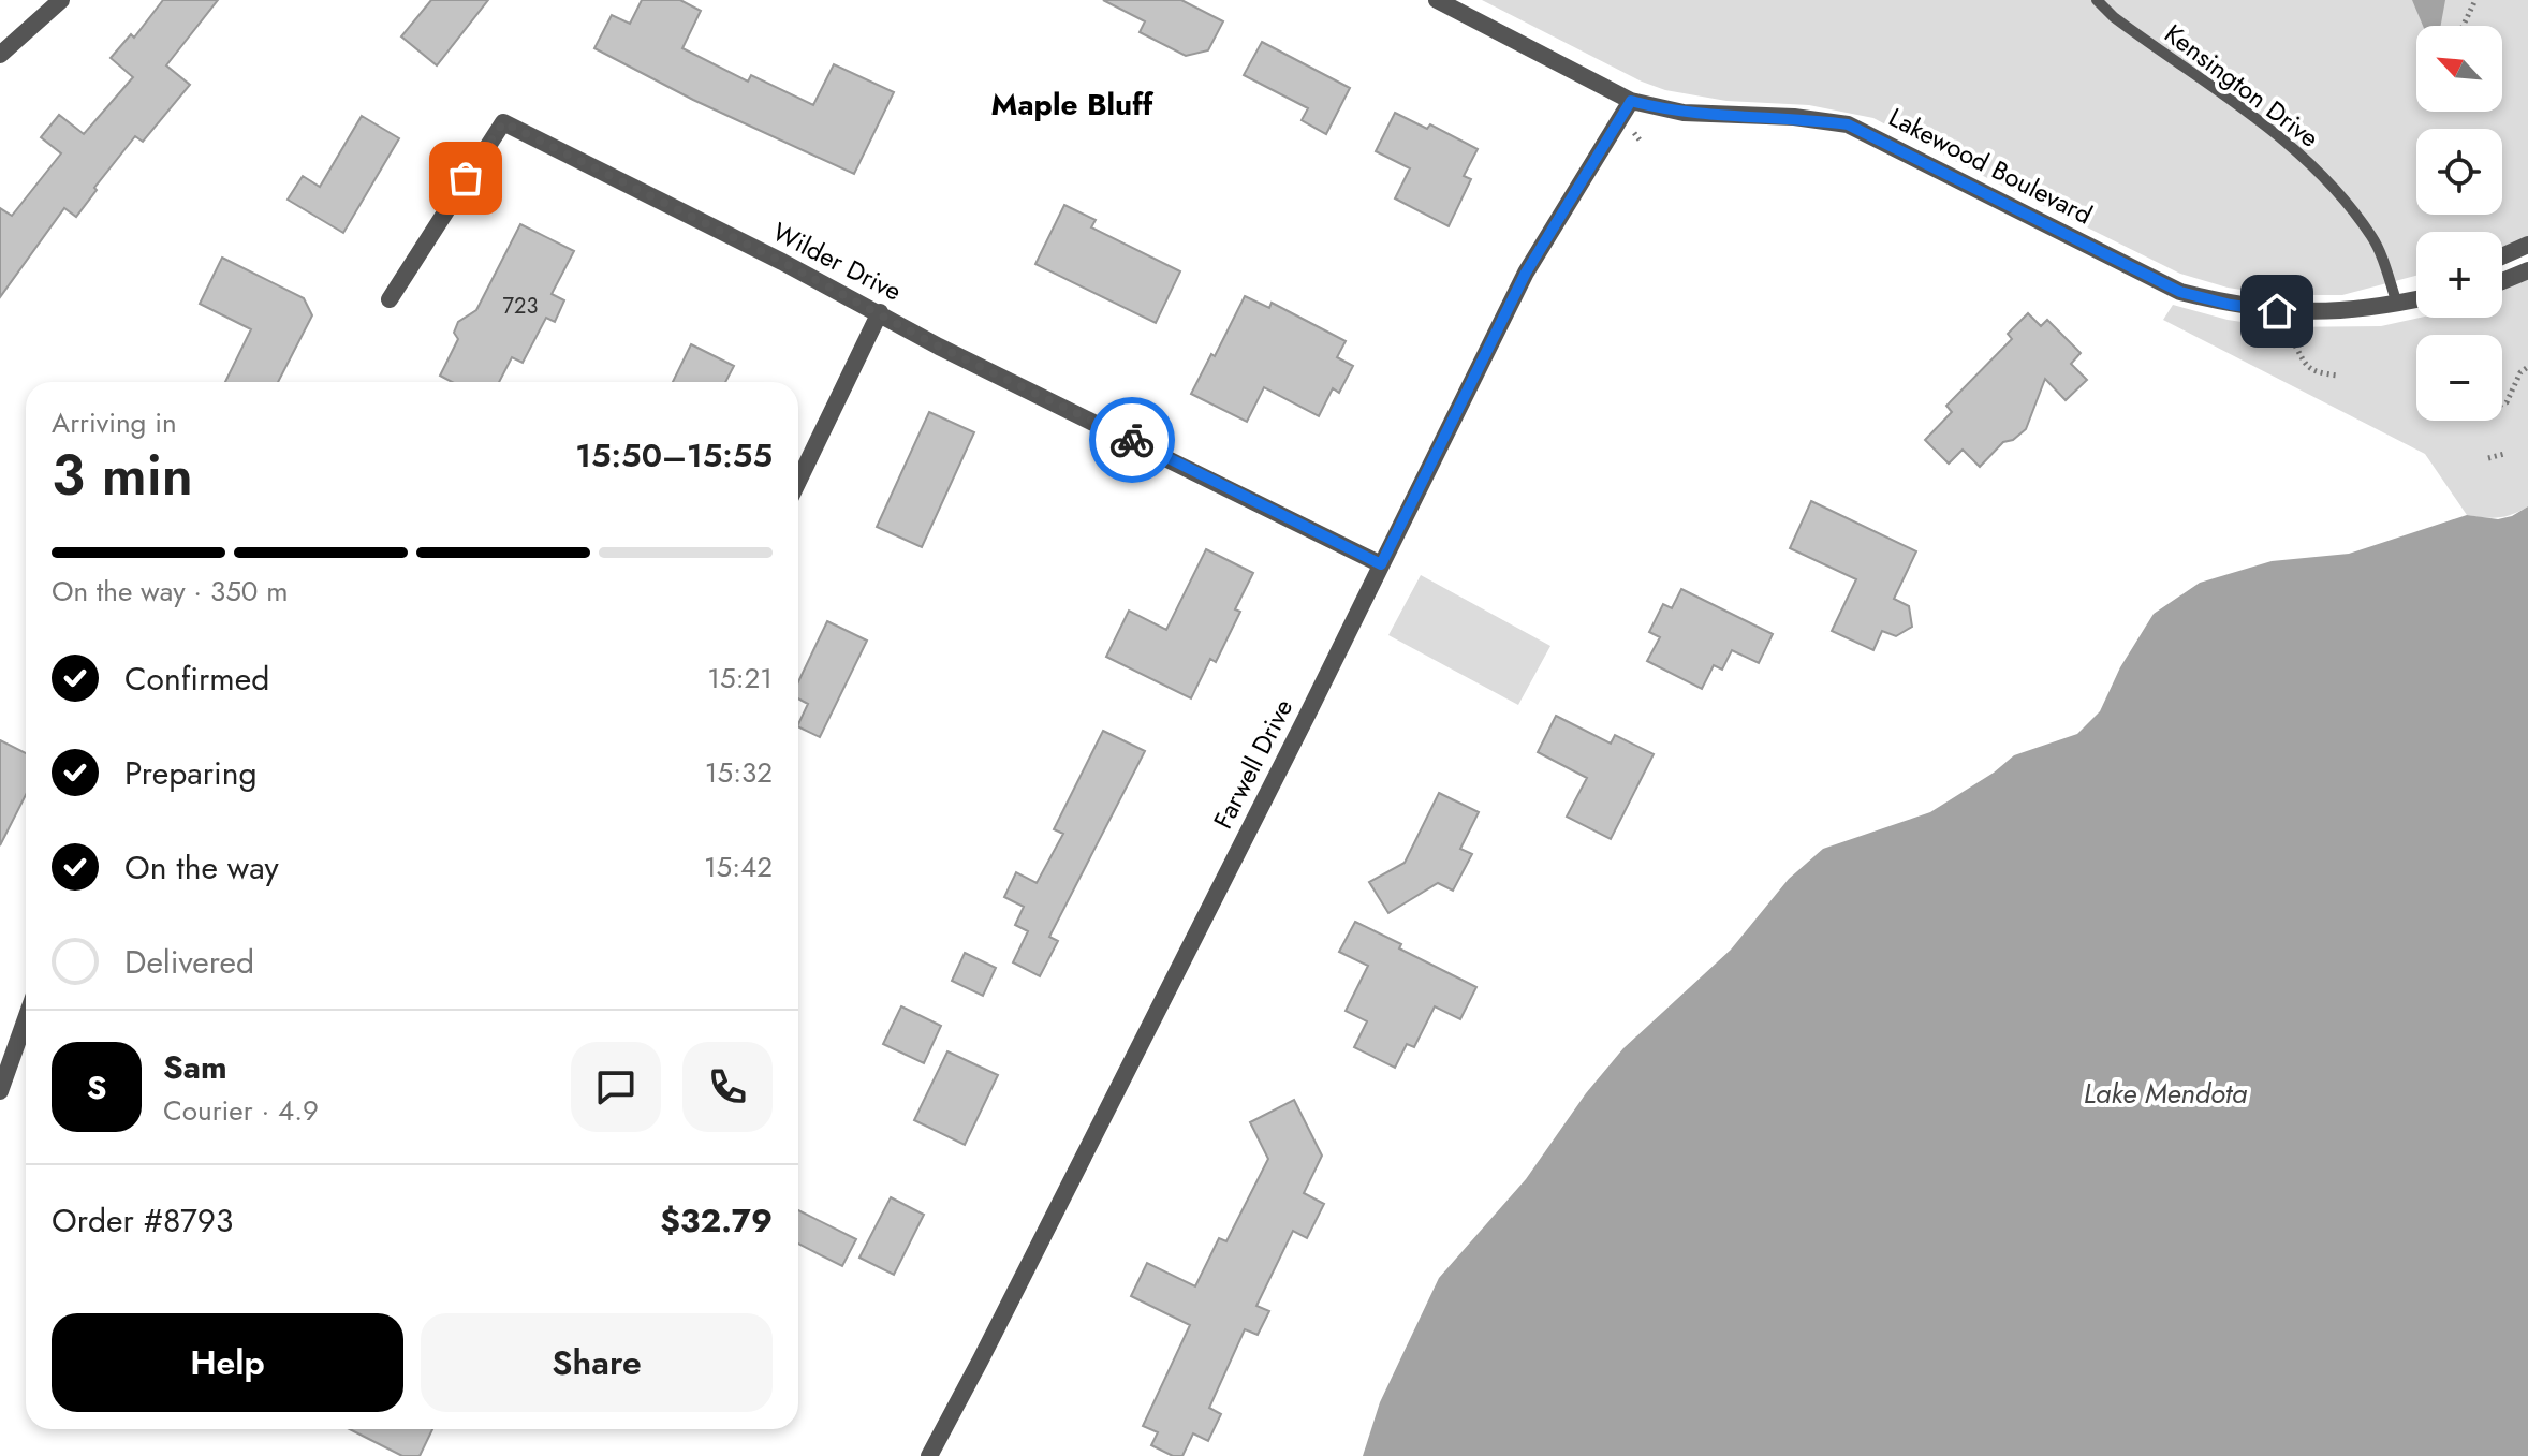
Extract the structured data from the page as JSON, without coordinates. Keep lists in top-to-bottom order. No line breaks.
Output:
{"streets":{"street":["Lakewood Boulevard","Wilder Drive","Farwell Drive"],"lane":["Kensington Drive"]},"crossings":[["Kensington Drive","Lakewood Boulevard"],["Lakewood Boulevard","Farwell Drive"],["Wilder Drive","Farwell Drive"]],"districts":["Maple Bluff"],"water":["Lake Mendota"],"house_numbers":["723"],"north":"top left","page":{"map_buttons":["+","−"],"heading":["3 min","Arriving in","15:50–15:55"],"panel":["Sam","Courier · 4.9","Order #8793","$32.79"],"bar":"On the way · 350 m","list":[["Confirmed","15:21"],["Preparing","15:32"],["On the way","15:42"],"Delivered"],"round":"S","buttons":["Help","Share"]}}
